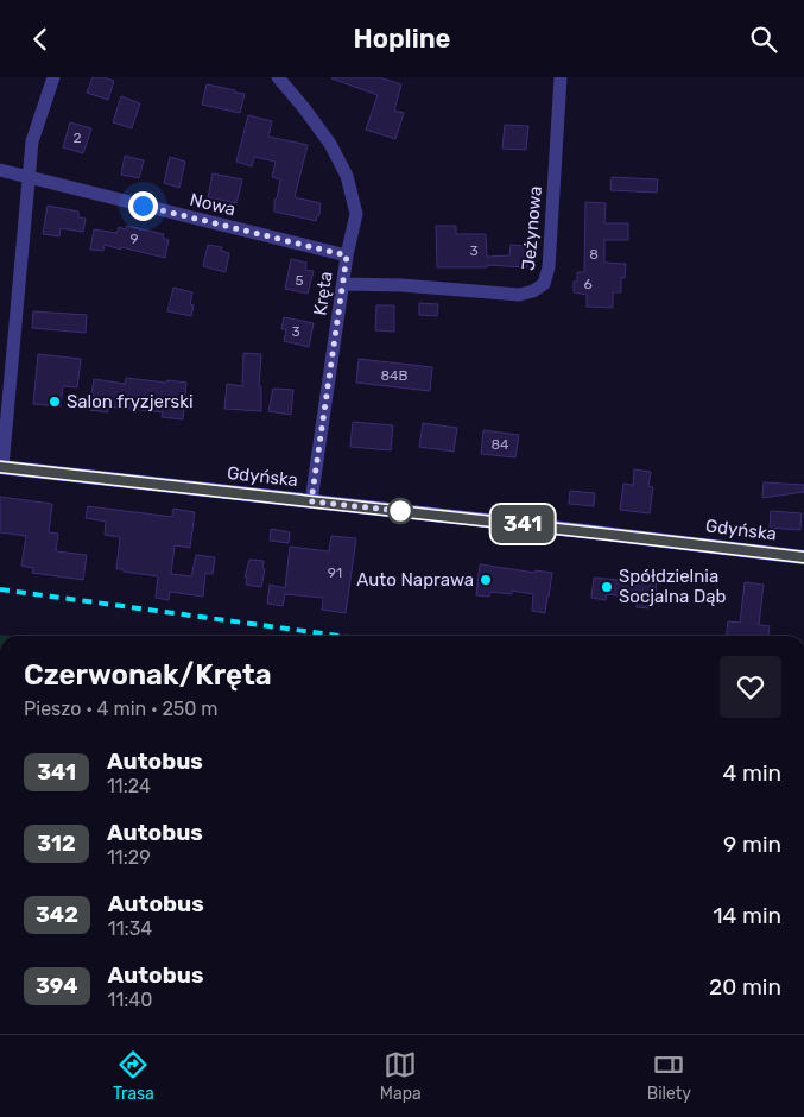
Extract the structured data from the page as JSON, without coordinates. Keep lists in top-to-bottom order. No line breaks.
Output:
{"streets":{"main road":["Gdyńska"],"street":["Nowa","Jeżynowa","Kręta"]},"crossings":[["Nowa","Kręta"],["Jeżynowa","Kręta"],["Kręta","Gdyńska"]],"places":["Salon fryzjerski","Auto Naprawa","Spółdzielnia Socjalna Dąb"],"lines":["bus line 341"],"house_numbers":["2","9","3","8","5","6","3","84B","84","91"],"page":{"header":"Hopline","on_map":"341","heading":["Czerwonak/Kręta","Pieszo · 4 min · 250 m"],"list":[{"mark":"341","name":"Autobus","note":"11:24","value":"4 min"},{"mark":"312","name":"Autobus","note":"11:29","value":"9 min"},{"mark":"342","name":"Autobus","note":"11:34","value":"14 min"},{"mark":"394","name":"Autobus","note":"11:40","value":"20 min"}],"tabs":["Trasa","Mapa","Bilety"]}}
